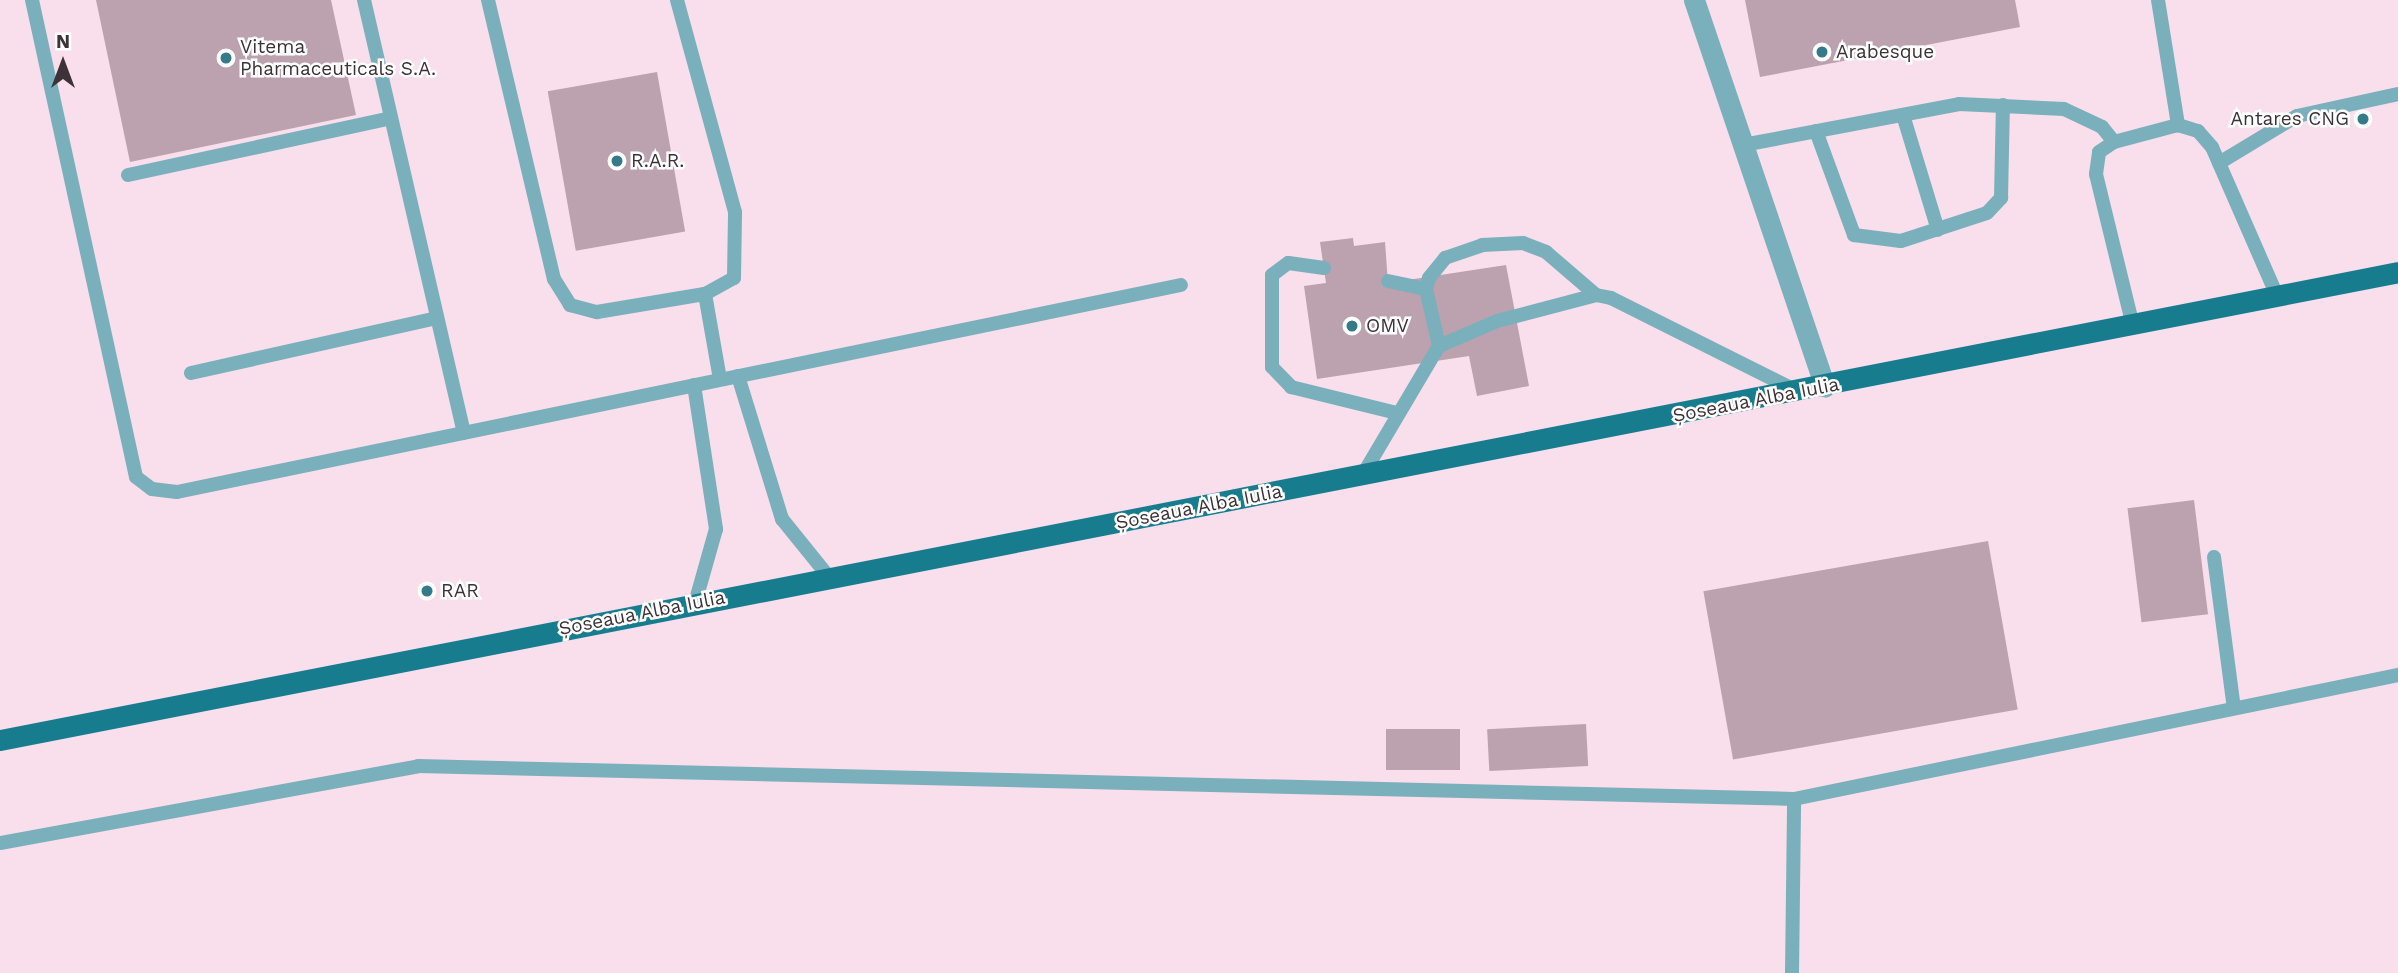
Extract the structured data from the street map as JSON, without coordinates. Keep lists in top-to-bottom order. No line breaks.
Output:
{"streets":{"main road":["Șoseaua Alba Iulia"]},"places":["Arabesque","Vitema Pharmaceuticals S.A.","Antares CNG","R.A.R.","OMV","RAR"],"north":"top"}
